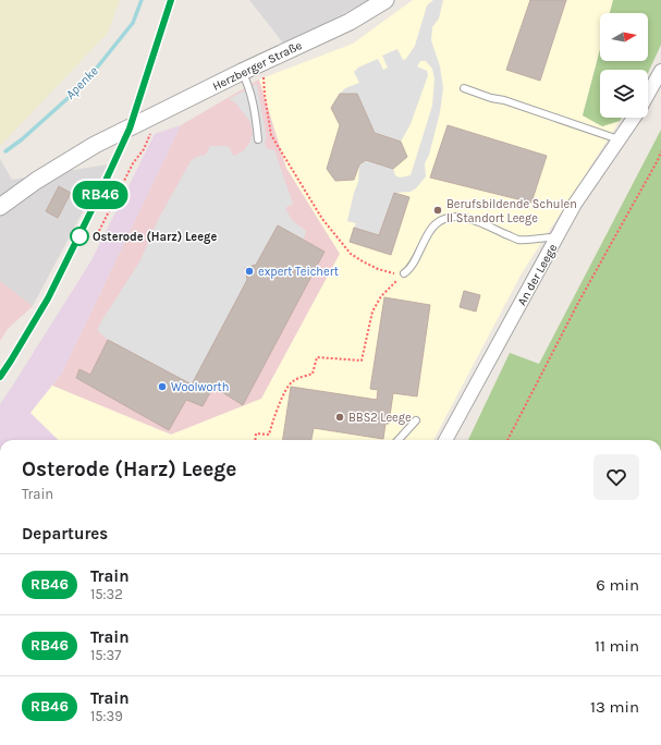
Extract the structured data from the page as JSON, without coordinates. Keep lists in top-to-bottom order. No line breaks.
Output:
{"streets":{"street":["Herzberger Straße","An der Leege"]},"water":["Apenke"],"places":["Berufsbildende Schulen II Standort Leege","Osterode (Harz) Leege","expert Teichert","Woolworth","BBS2 Leege"],"north":"right","page":{"on_map":"RB46","heading":[["Osterode (Harz) Leege","Train"],"Departures"],"list":[{"mark":"RB46","name":"Train","note":"15:32","value":"6 min"},{"mark":"RB46","name":"Train","note":"15:37","value":"11 min"},{"mark":"RB46","name":"Train","note":"15:39","value":"13 min"}]}}
